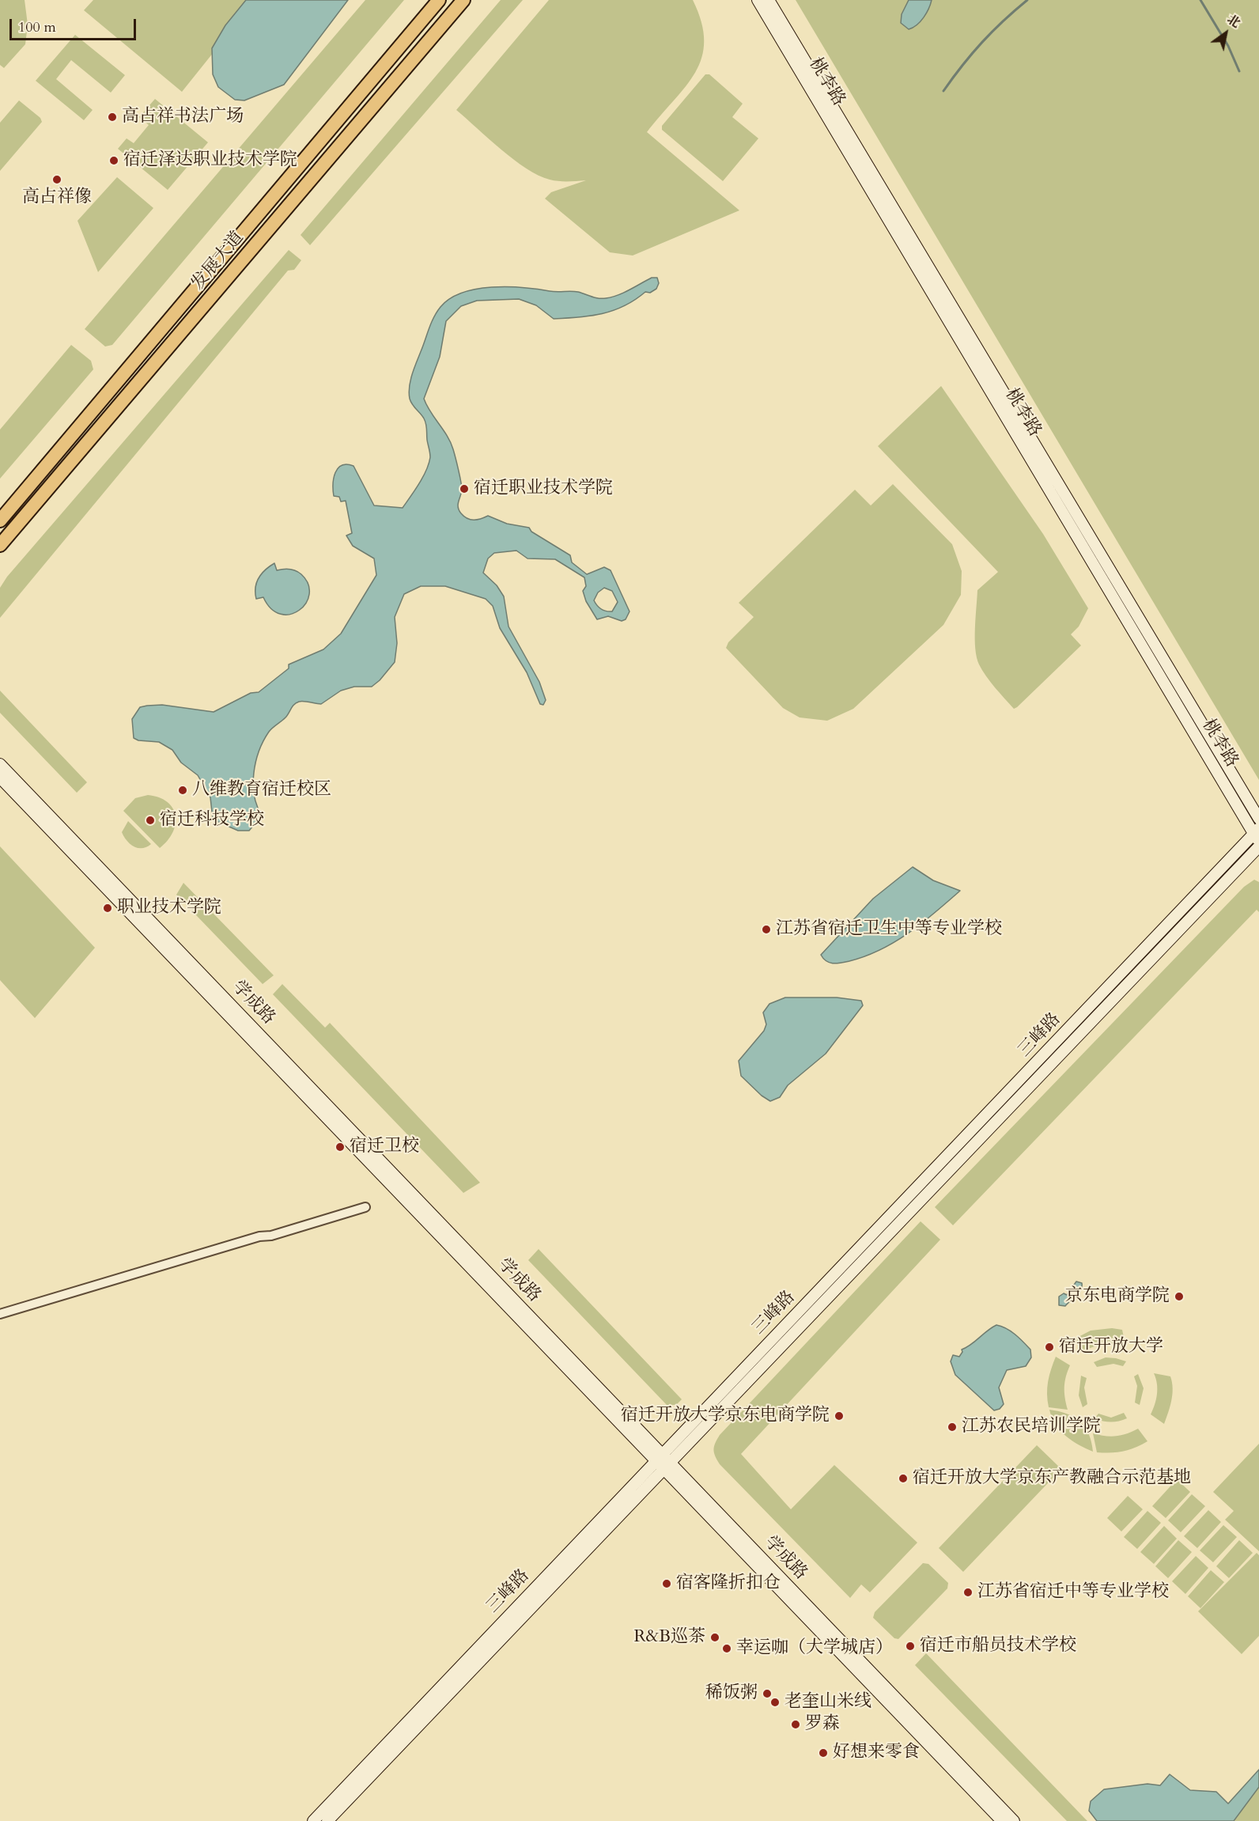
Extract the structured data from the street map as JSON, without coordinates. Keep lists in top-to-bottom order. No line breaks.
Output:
{"streets":{"main road":["桃李路","发展大道","学成路","三峰路"]},"crossings":[["桃李路","三峰路"],["学成路","三峰路"]],"places":["高占祥书法广场","宿迁泽达职业技术学院","高占祥像","宿迁职业技术学院","八维教育宿迁校区","宿迁科技学校","职业技术学院","江苏省宿迁卫生中等专业学校","宿迁卫校","京东电商学院","宿迁开放大学","宿迁开放大学京东电商学院","江苏农民培训学院","宿迁开放大学京东产教融合示范基地","宿客隆折扣仓","江苏省宿迁中等专业学校","R&B巡茶","宿迁市船员技术学校","幸运咖（大学城店）","稀饭粥","老奎山米线","罗森","好想来零食"],"scale_bar":"100 m","north":"top right"}
